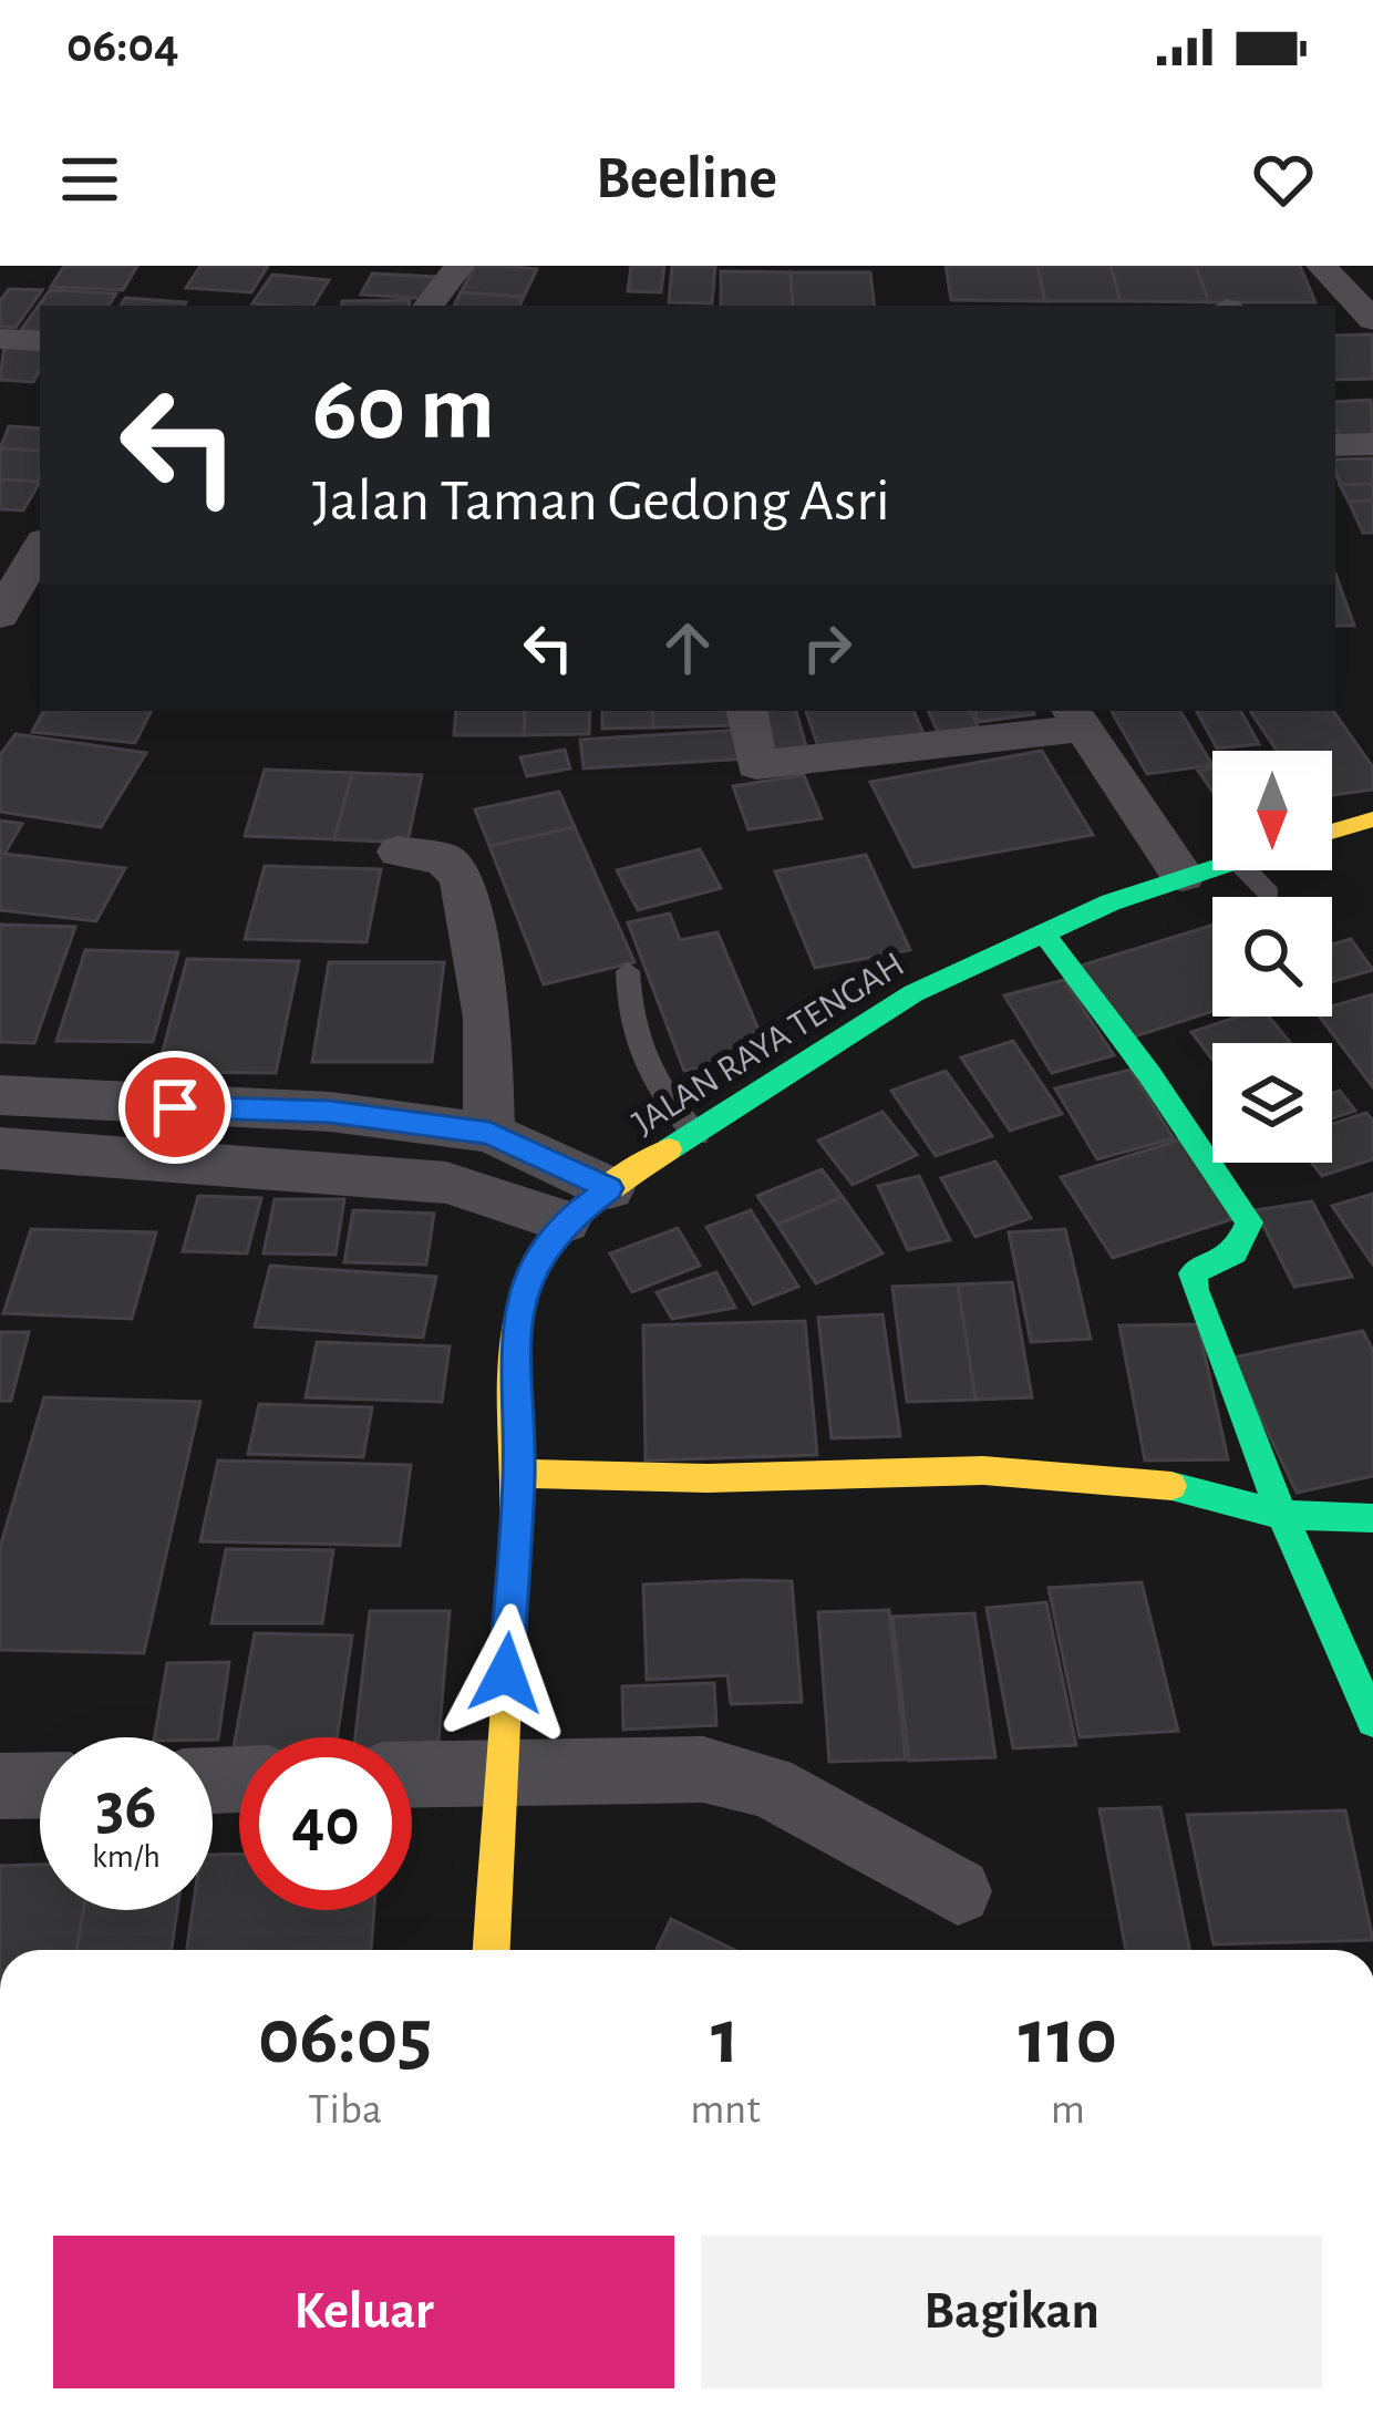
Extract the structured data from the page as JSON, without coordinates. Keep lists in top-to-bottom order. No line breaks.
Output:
{"streets":{"street":["JALAN RAYA TENGAH"]},"north":"bottom","page":{"status":"06:04","header":"Beeline","turn":["60 m","Jalan Taman Gedong Asri"],"speed":"36 km/h","limit":"40","eta":["06:05","Tiba","1","mnt","110","m"],"buttons":["Keluar","Bagikan"]}}
